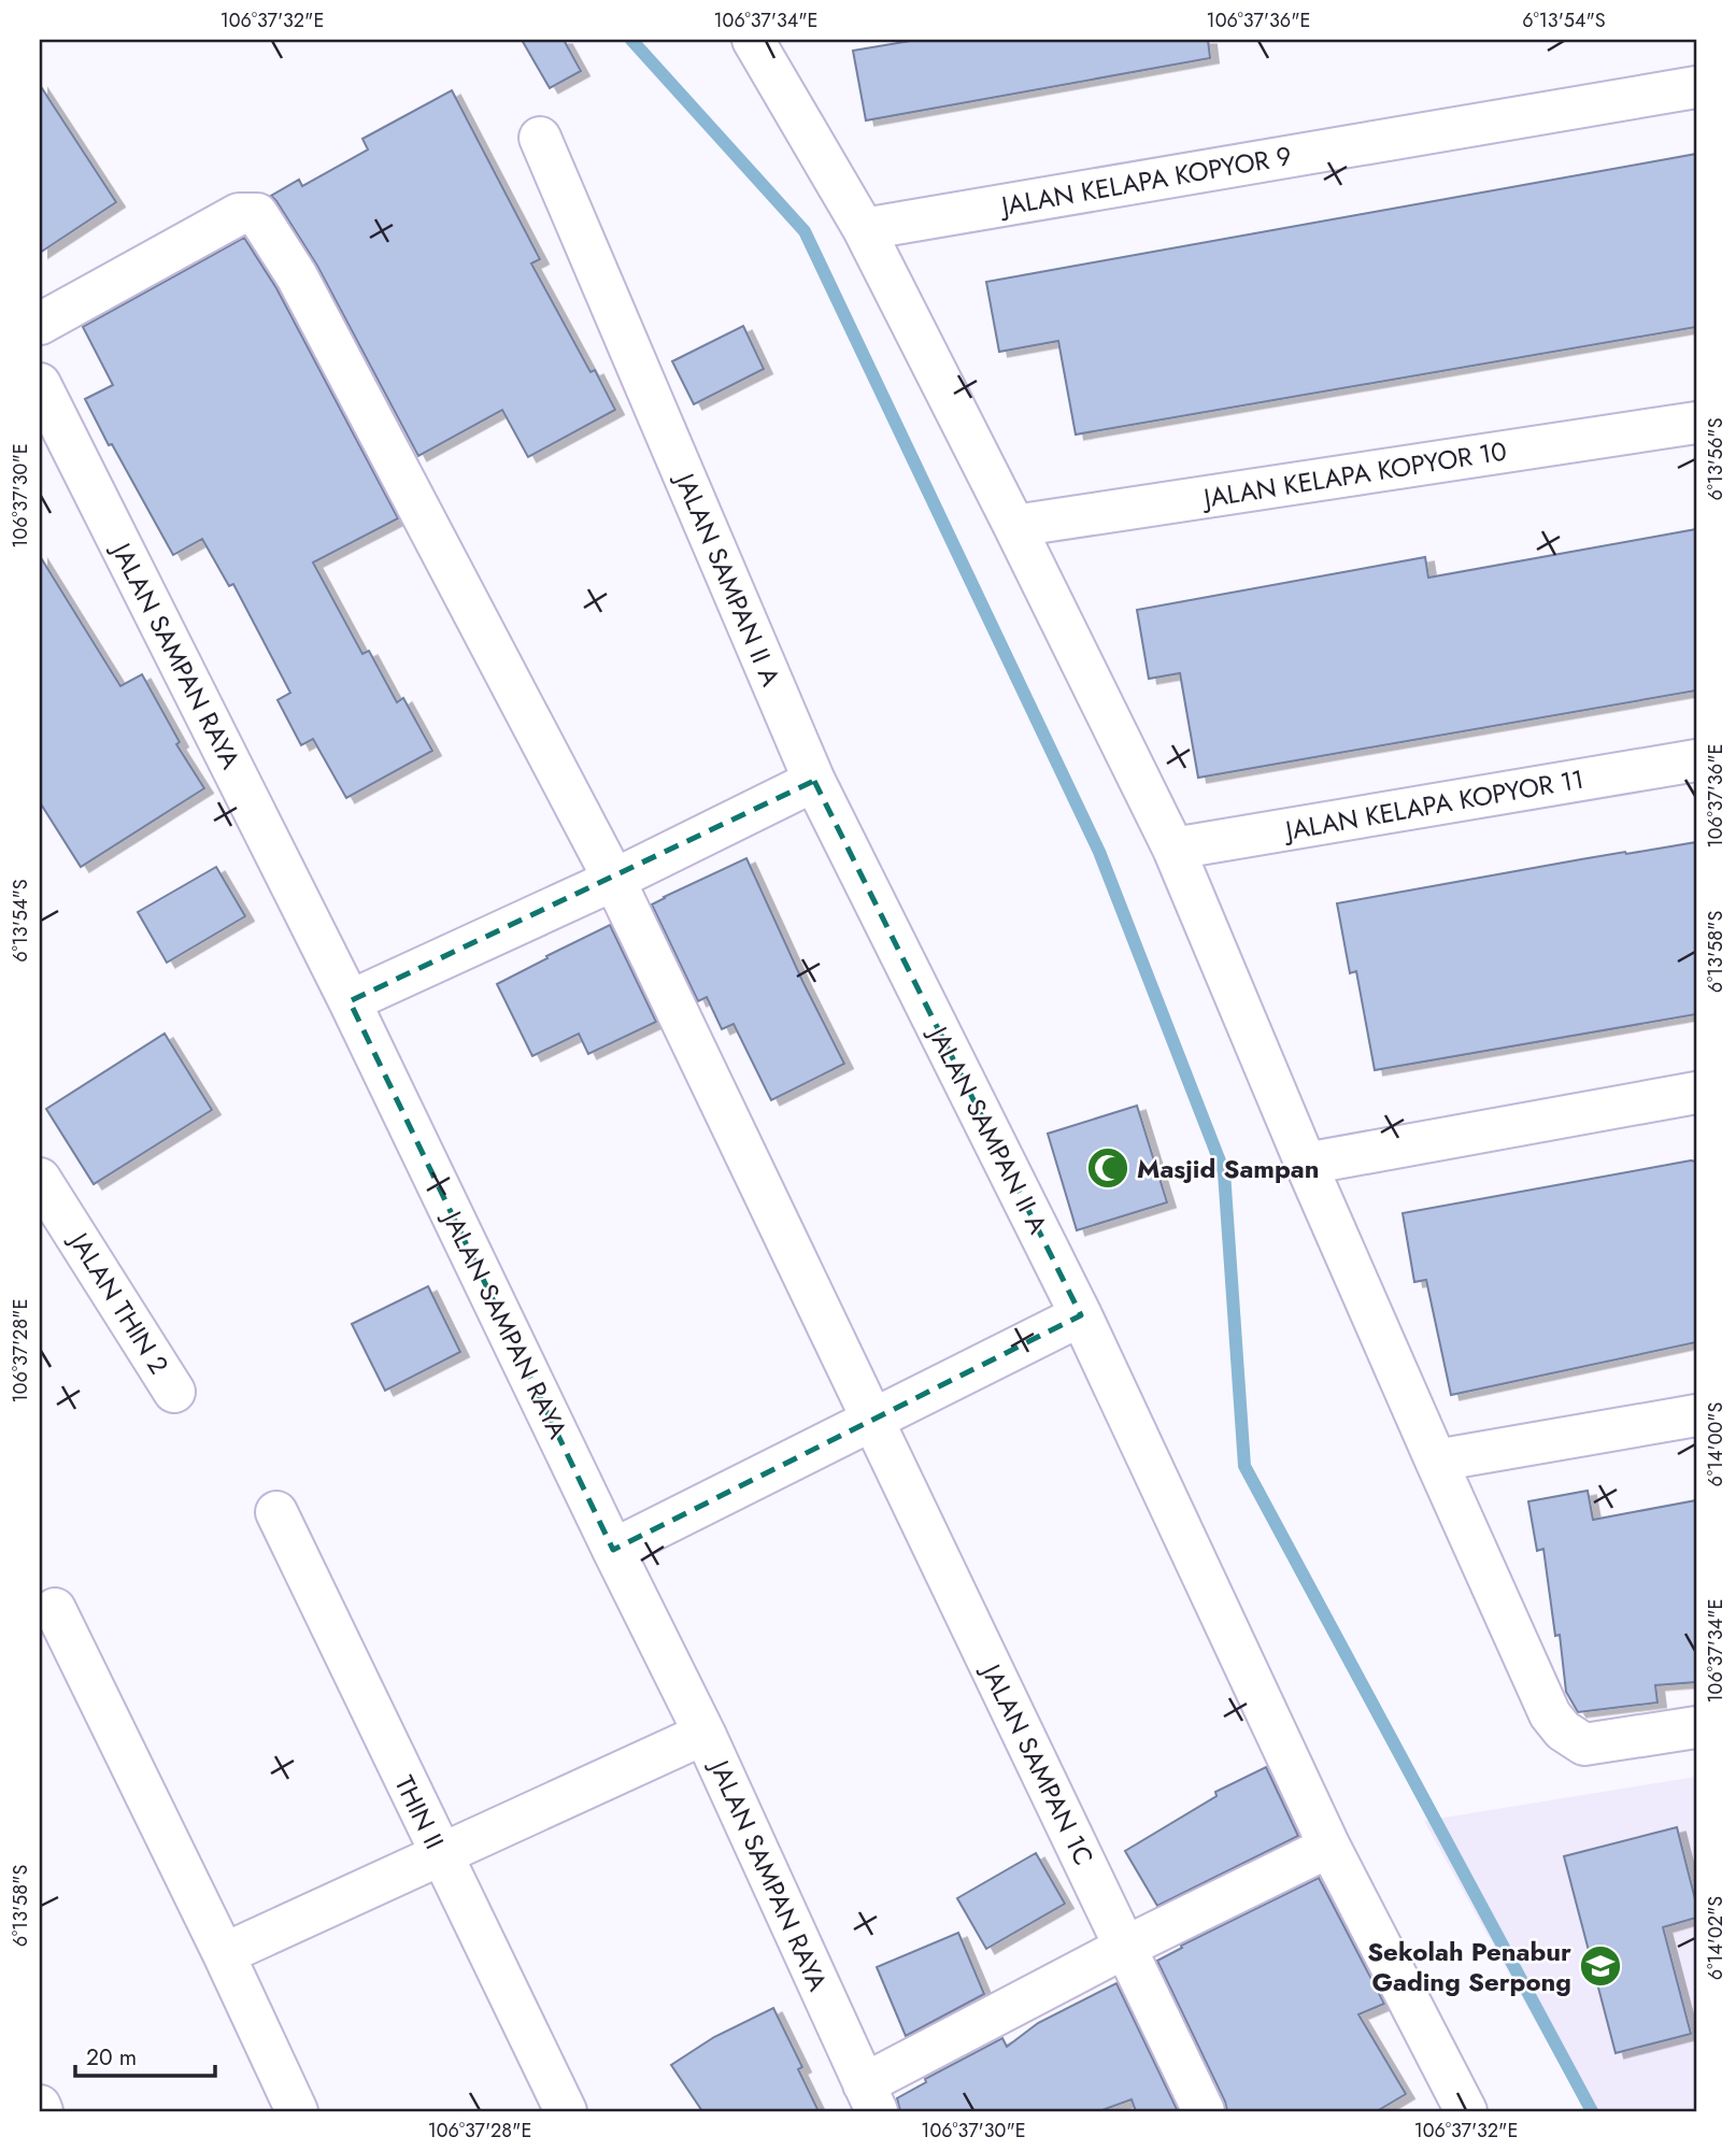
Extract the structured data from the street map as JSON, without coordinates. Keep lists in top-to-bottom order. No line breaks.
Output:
{"streets":{"street":["JALAN KELAPA KOPYOR 9","JALAN KELAPA KOPYOR 10","JALAN SAMPAN II A","JALAN SAMPAN RAYA","JALAN KELAPA KOPYOR 11","JALAN THIN 2","JALAN SAMPAN 1C","THIN II"]},"places":{"mosque":["Masjid Sampan"],"school or university":["Sekolah Penabur Gading Serpong"]},"scale_bar":"20 m","coordinates":["106°37'32\"E","106°37'34\"E","106°37'36\"E","6°13'54\"S","6°13'56\"S","106°37'30\"E","6°13'58\"S","106°37'28\"E","6°14'00\"S","6°14'02\"S"]}
